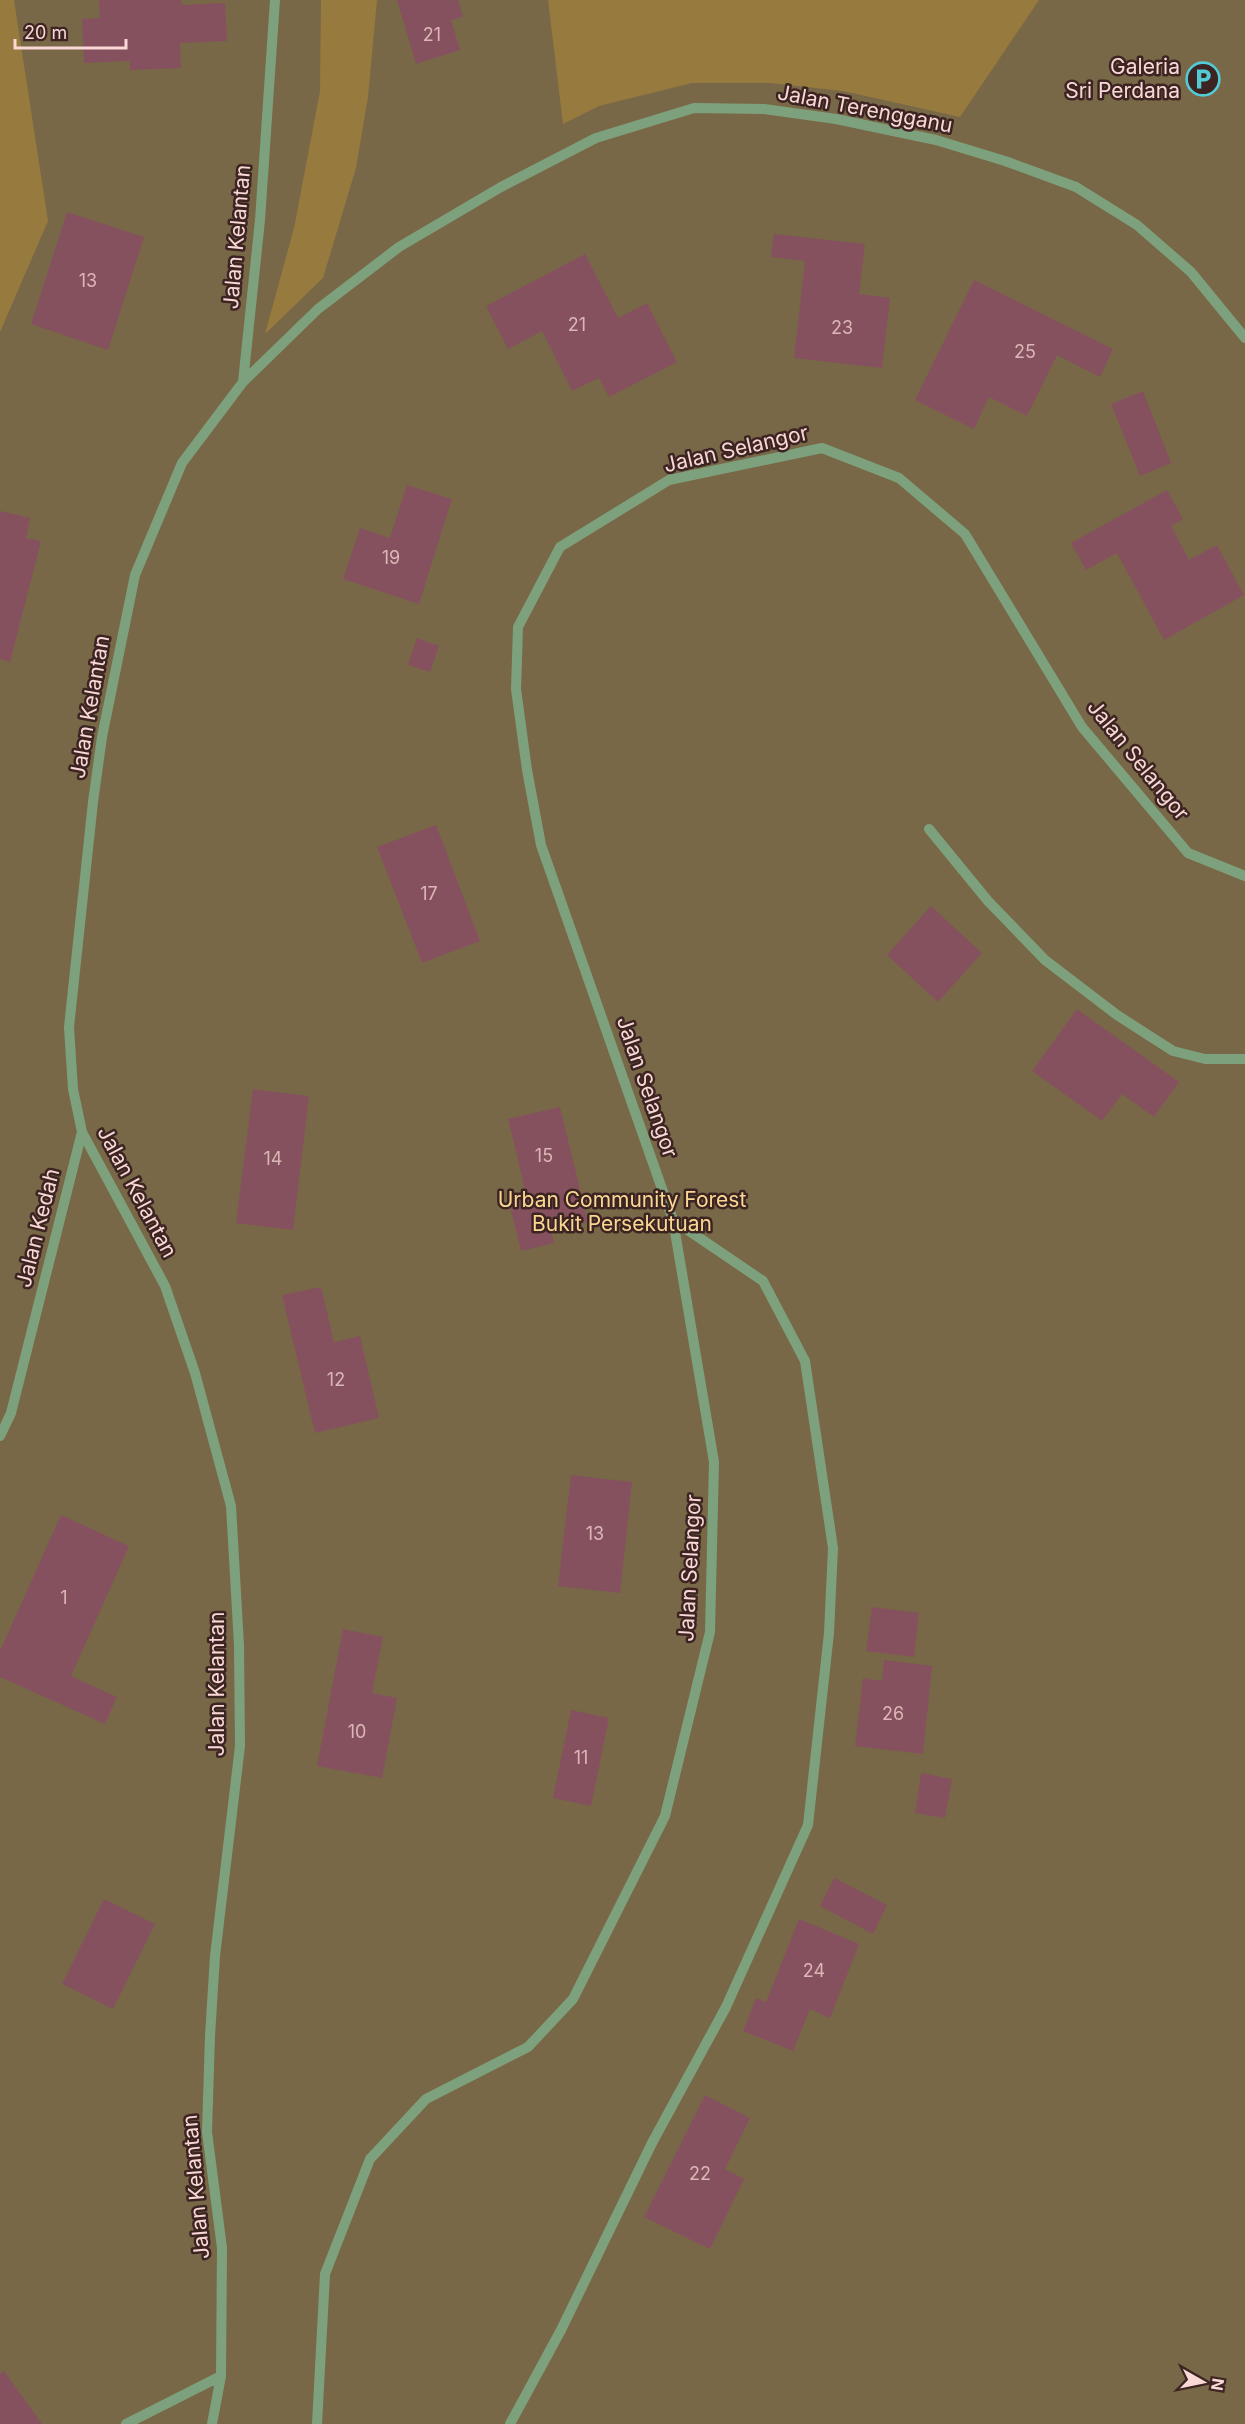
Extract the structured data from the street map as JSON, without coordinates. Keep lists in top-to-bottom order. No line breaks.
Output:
{"streets":{"street":["Jalan Terengganu","Jalan Kelantan","Jalan Selangor","Jalan Kedah"]},"crossings":[["Jalan Terengganu","Jalan Kelantan"],["Jalan Kelantan","Jalan Kedah"]],"parks":["Urban Community Forest Bukit Persekutuan"],"places":{"parking":["Galeria Sri Perdana"]},"house_numbers":["21","13","21","23","25","19","17","15","14","12","13","1","26","10","11","24","22"],"scale_bar":"20 m","north":"right"}
